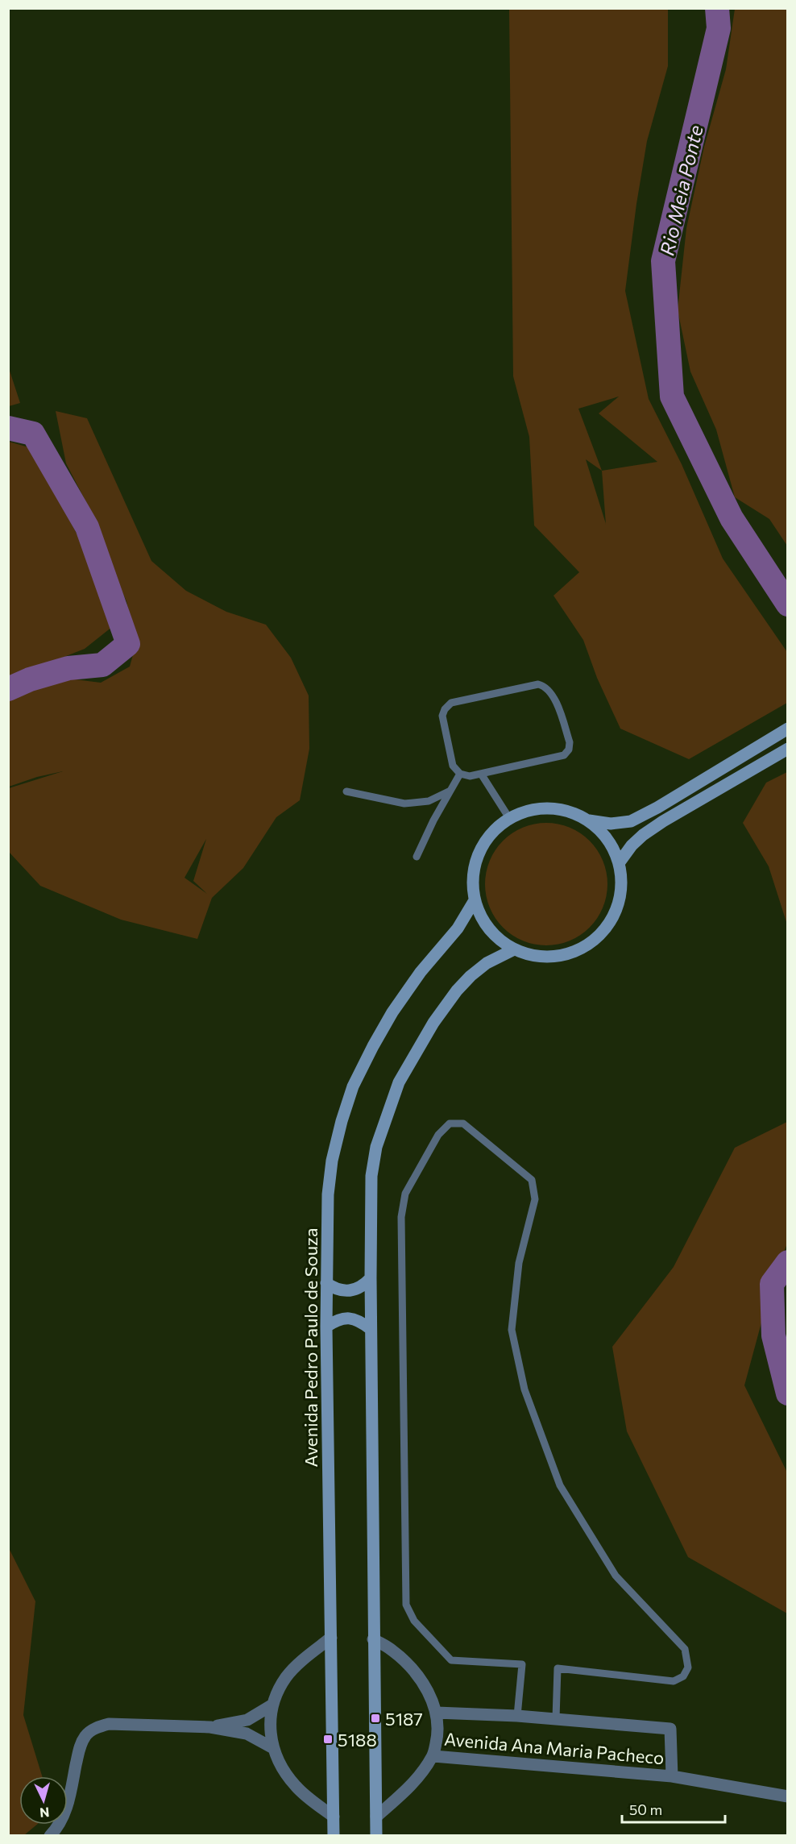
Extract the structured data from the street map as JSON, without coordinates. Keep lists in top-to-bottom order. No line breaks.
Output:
{"streets":{"main road":["Avenida Pedro Paulo de Souza"],"street":["Avenida Ana Maria Pacheco"]},"water":["Rio Meia Ponte"],"places":{"transit":["5187","5188"]},"scale_bar":"50 m","north":"bottom"}
